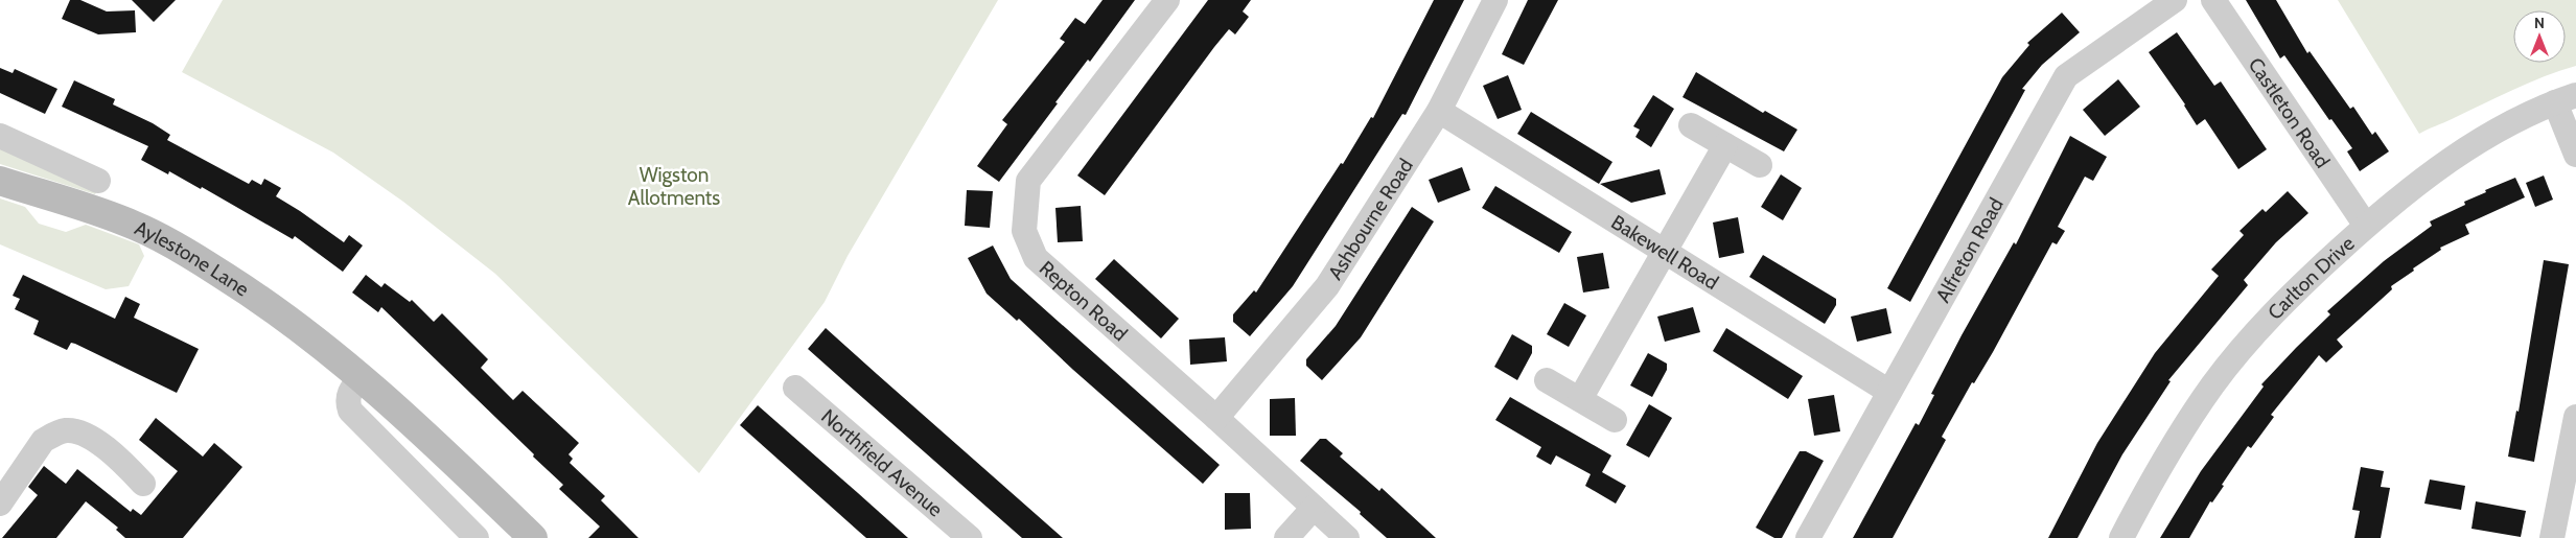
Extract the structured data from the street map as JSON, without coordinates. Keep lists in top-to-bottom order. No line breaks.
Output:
{"streets":{"main road":["Aylestone Lane"],"street":["Castleton Road","Ashbourne Road","Alfreton Road","Bakewell Road","Carlton Drive","Repton Road","Northfield Avenue"]},"crossings":[["Castleton Road","Carlton Drive"],["Ashbourne Road","Bakewell Road"],["Ashbourne Road","Repton Road"],["Alfreton Road","Bakewell Road"]],"parks":["Wigston Allotments"],"north":"top"}
